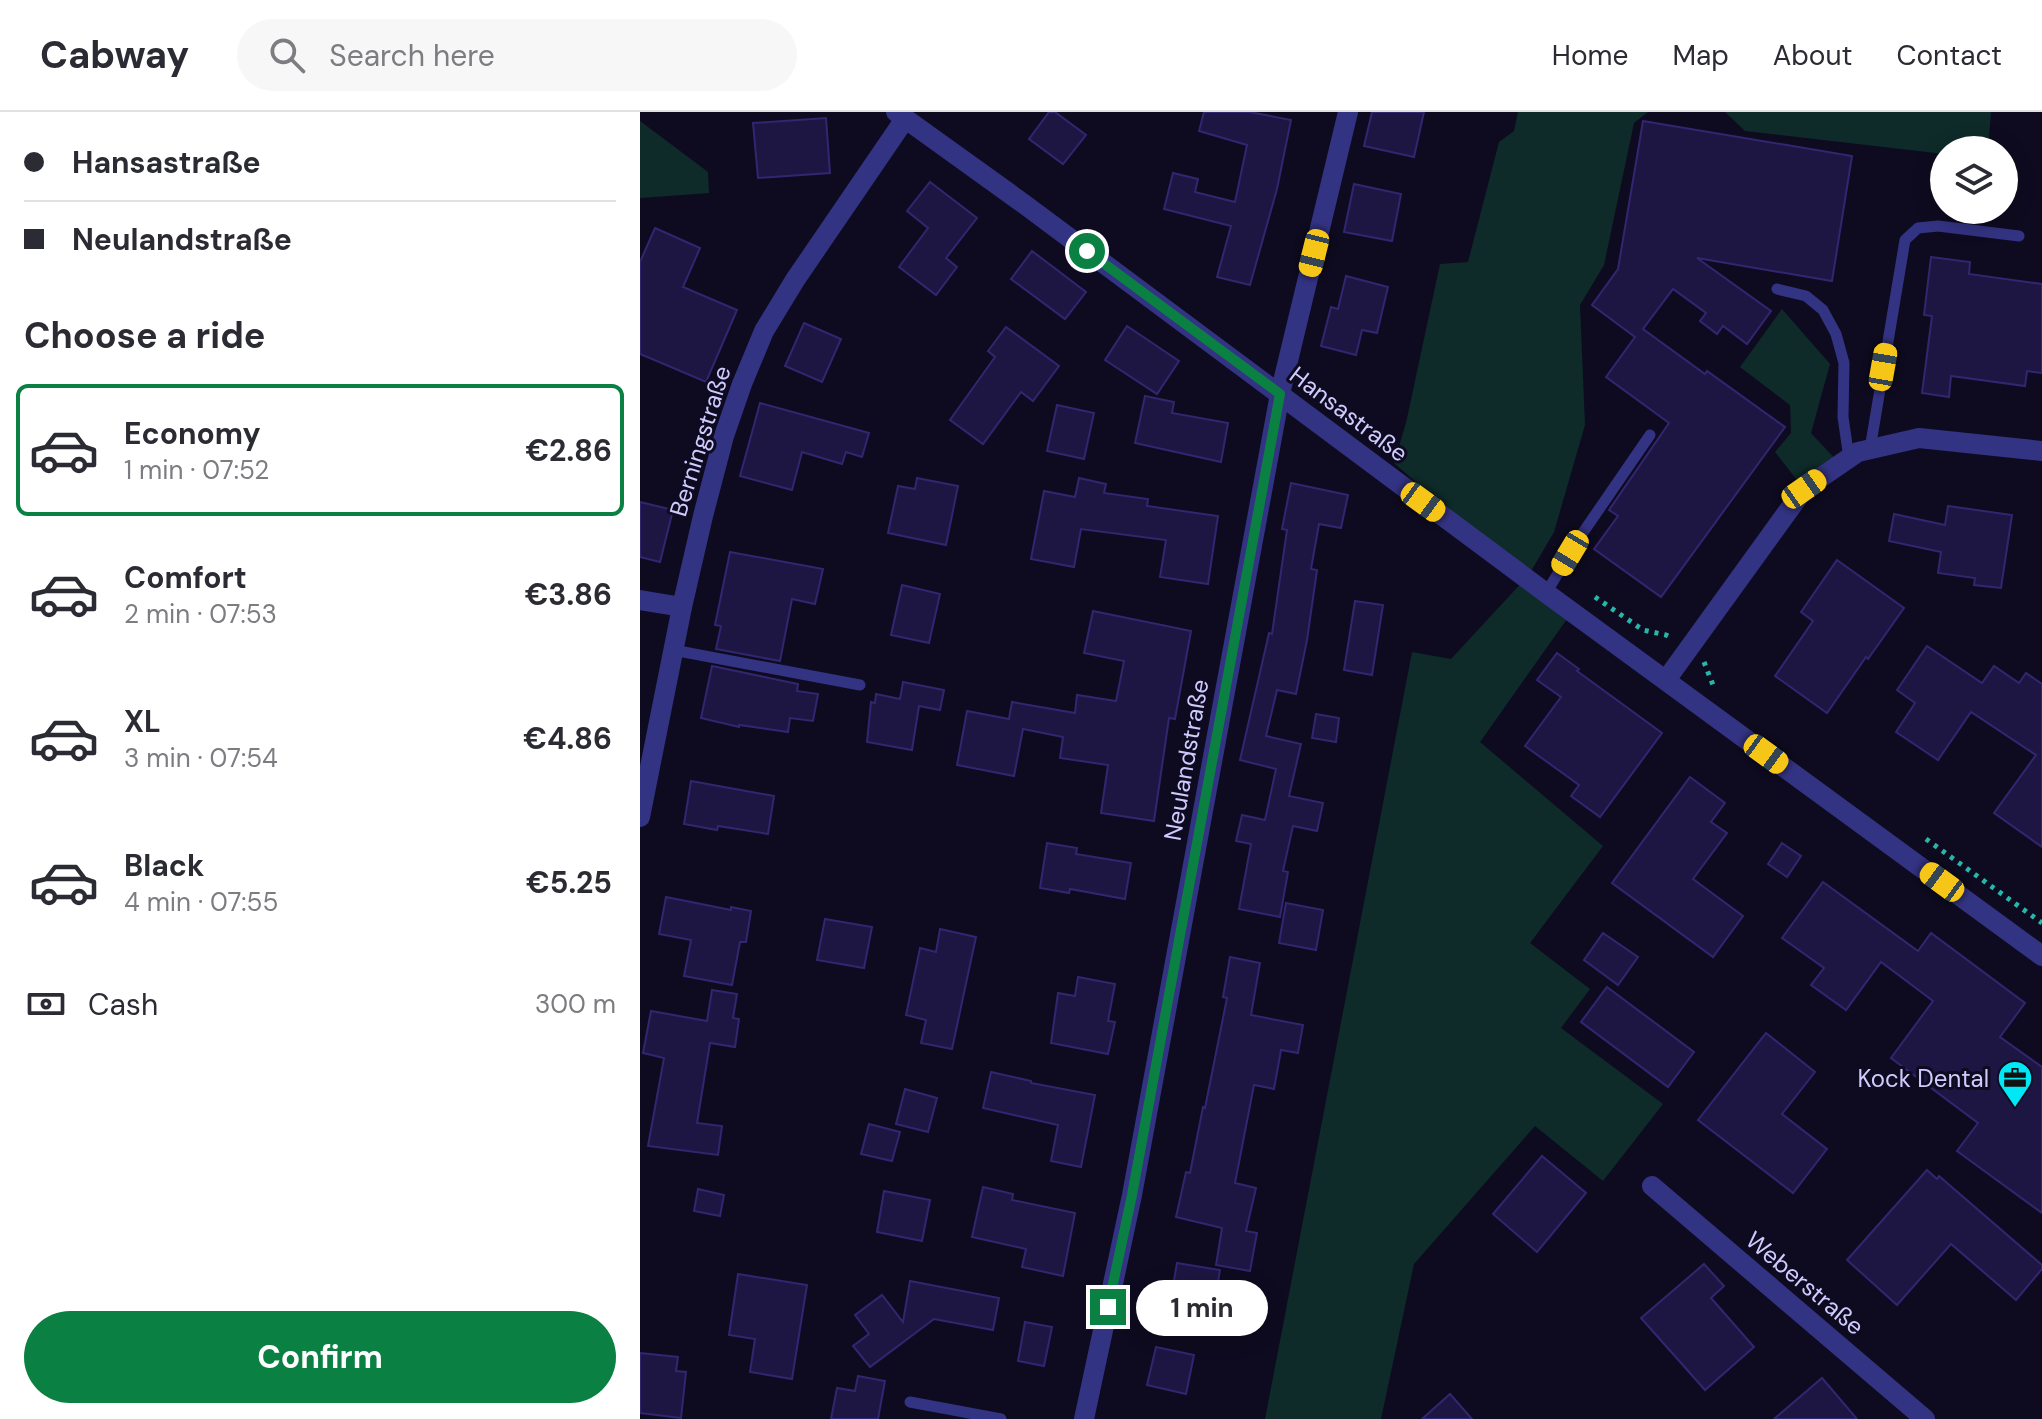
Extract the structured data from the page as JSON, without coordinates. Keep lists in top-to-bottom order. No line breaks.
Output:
{"streets":{"street":["Hansastraße","Berningstraße","Neulandstraße","Weberstraße"]},"crossings":[["Hansastraße","Berningstraße"],["Hansastraße","Neulandstraße"]],"places":{"office":["Kock Dental"]},"page":{"header":"Cabway","search":"Search here","nav":["Home","Map","About","Contact"],"banner":["Hansastraße","Neulandstraße"],"heading":"Choose a ride","list":[{"name":"Economy","note":"1 min · 07:52","value":"€2.86"},{"name":"Comfort","note":"2 min · 07:53","value":"€3.86"},{"name":"XL","note":"3 min · 07:54","value":"€4.86"},{"name":"Black","note":"4 min · 07:55","value":"€5.25"}],"pay":["Cash","300 m"],"bubble":"1 min","buttons":"Confirm"}}
